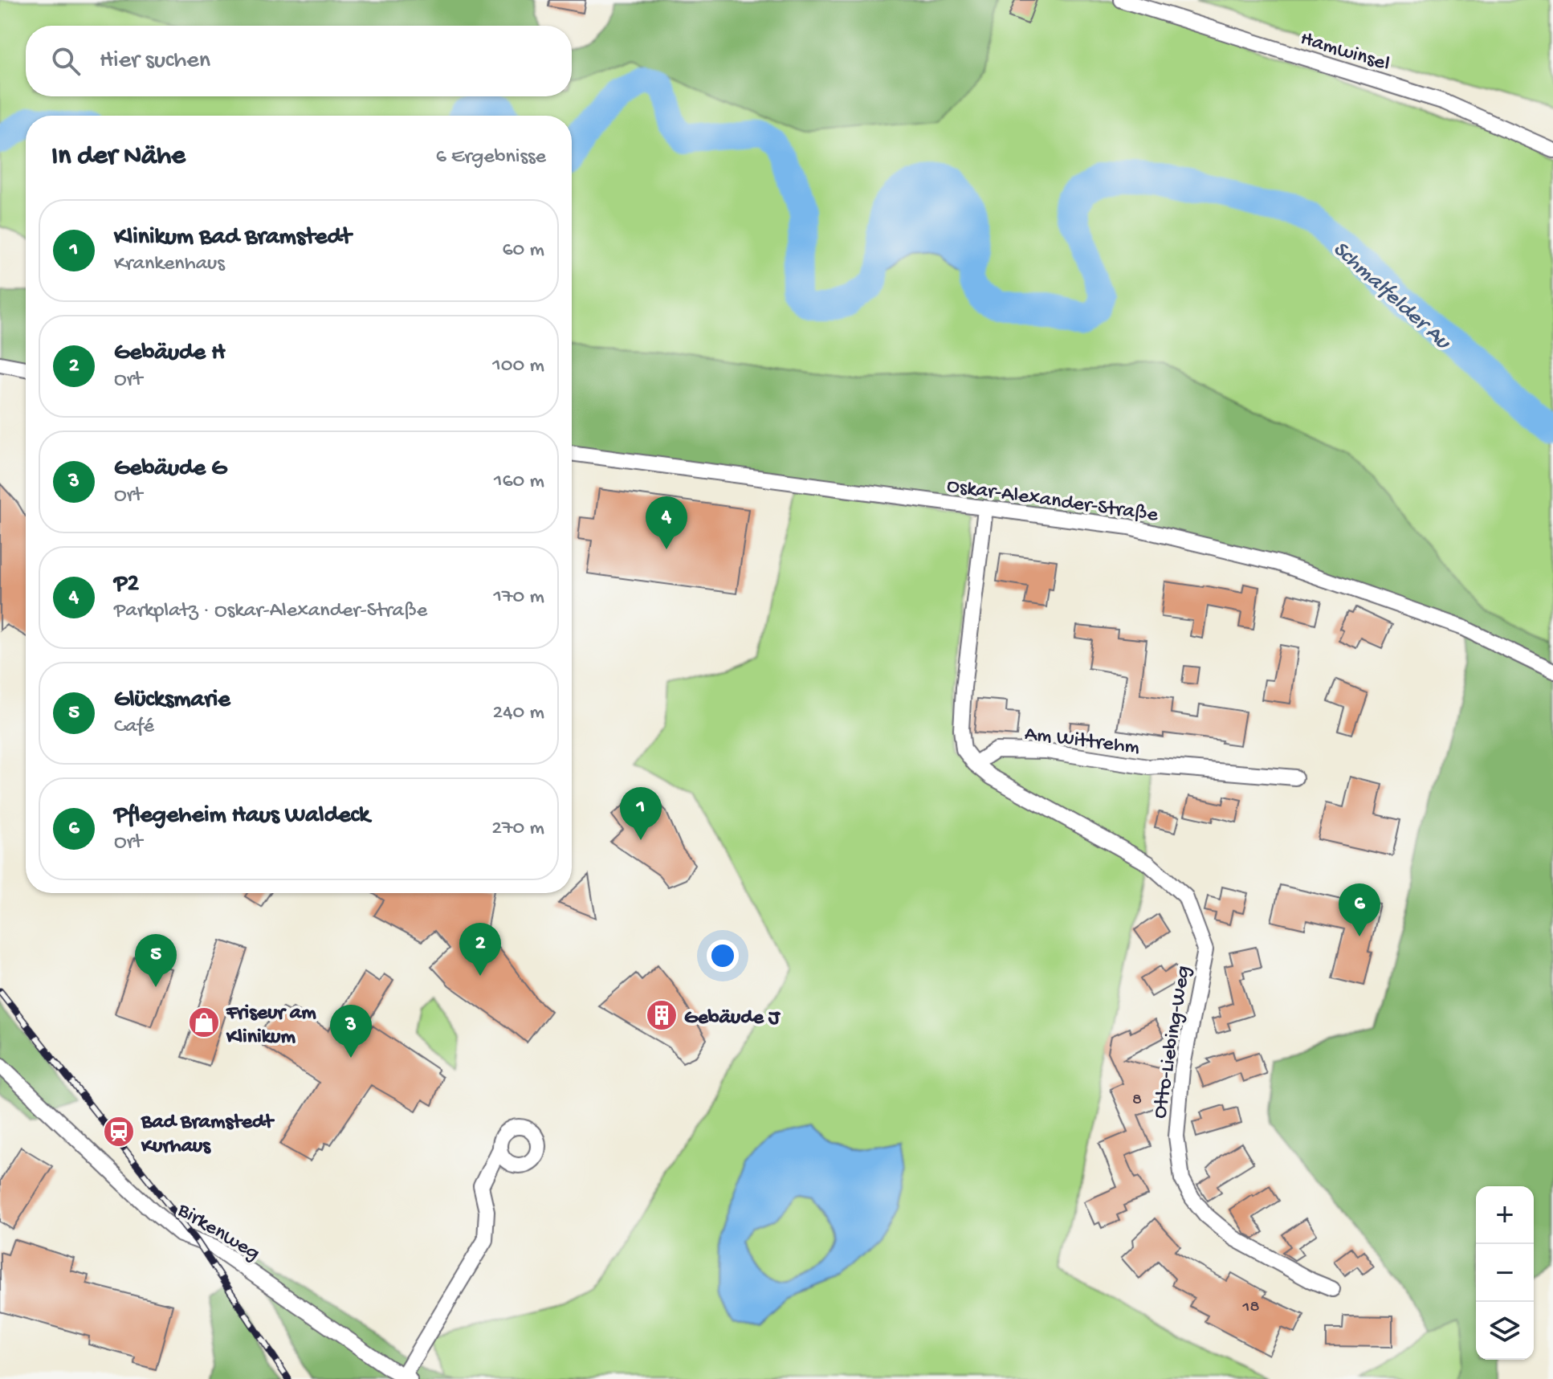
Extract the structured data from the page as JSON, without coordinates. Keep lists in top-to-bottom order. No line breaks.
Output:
{"streets":{"street":["Hamwinsel","Oskar-Alexander-Straße","Am Wittrehm","Otto-Liebing-Weg","Birkenweg"]},"crossings":[["Am Wittrehm","Otto-Liebing-Weg"]],"water":["Schmalfelder Au"],"places":{"building":["Gebäude J"],"shop":["Friseur am Klinikum"],"station":["Bad Bramstedt Kurhaus"]},"house_numbers":["8","18"],"page":{"search":"Hier suchen","heading":["In der Nähe","6 Ergebnisse"],"list":[{"mark":"1","name":"Klinikum Bad Bramstedt","note":"Krankenhaus","value":"60 m"},{"mark":"2","name":"Gebäude H","note":"Ort","value":"100 m"},{"mark":"3","name":"Gebäude G","note":"Ort","value":"160 m"},{"mark":"4","name":"P2","note":"Parkplatz · Oskar-Alexander-Straße","value":"170 m"},{"mark":"5","name":"Glücksmarie","note":"Café","value":"240 m"},{"mark":"6","name":"Pflegeheim Haus Waldeck","note":"Ort","value":"270 m"}],"pins":["4","1","6","2","5","3"],"map_buttons":["+","−"]}}
